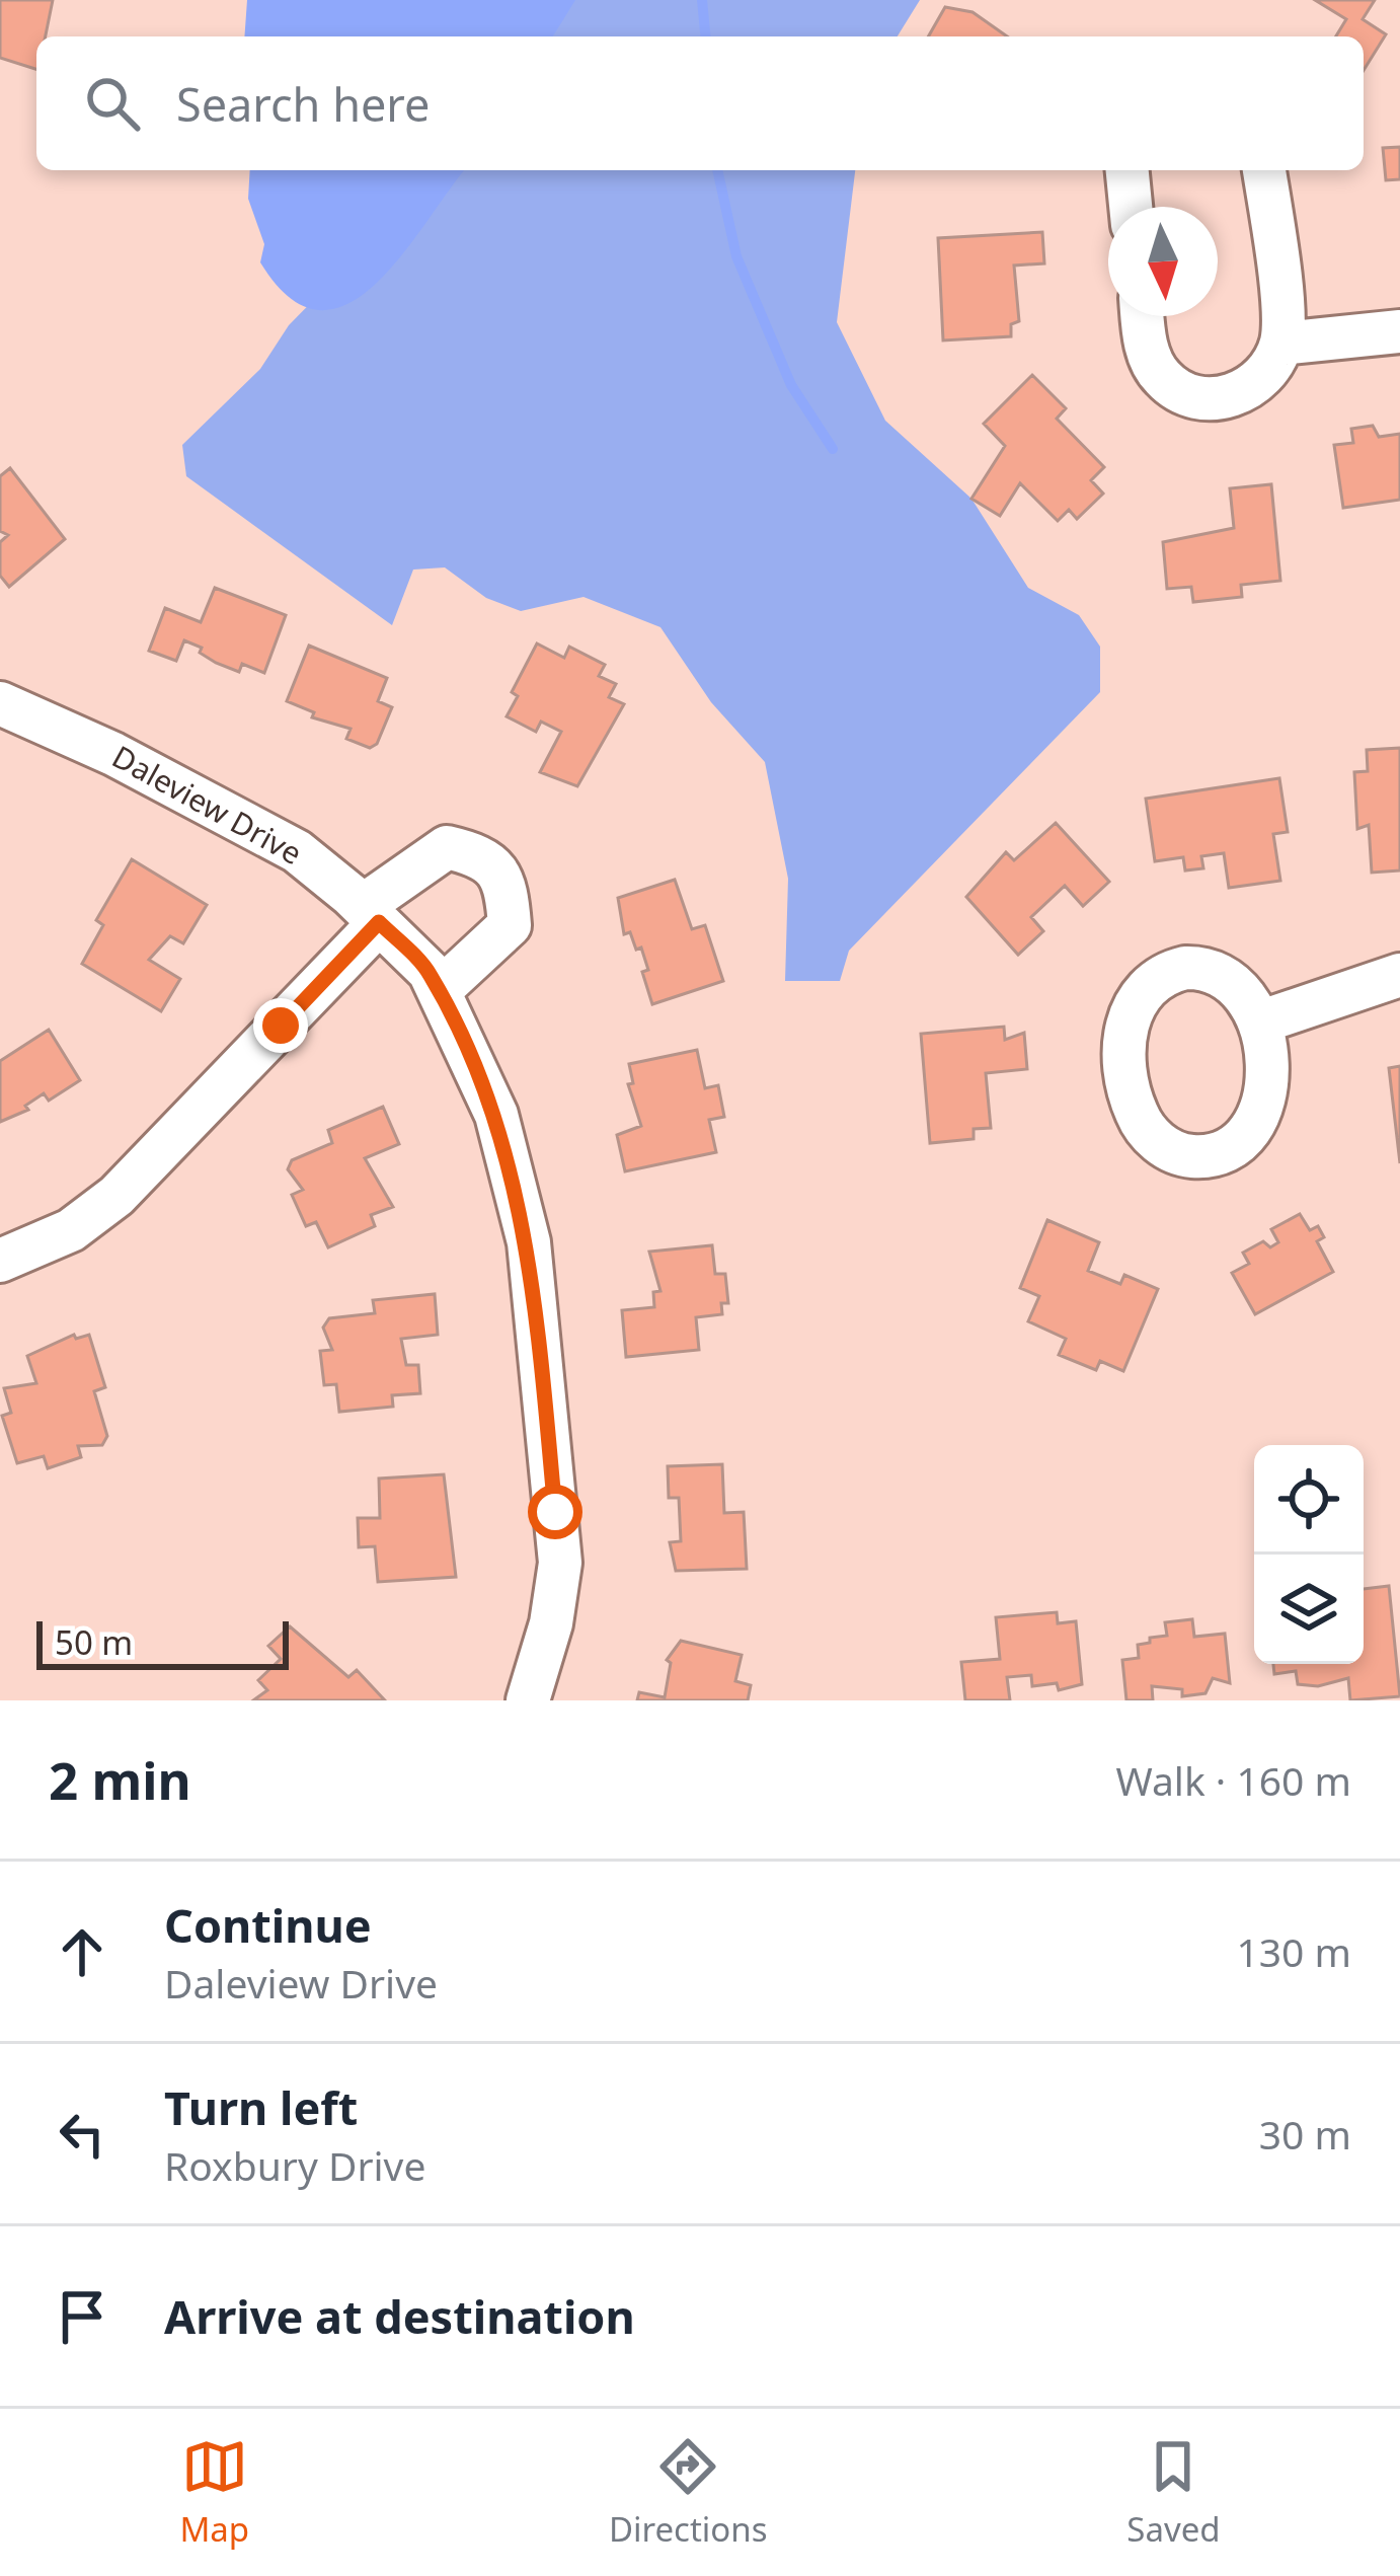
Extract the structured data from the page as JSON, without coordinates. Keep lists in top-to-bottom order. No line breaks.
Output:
{"streets":{"street":["Daleview Drive"]},"scale_bar":"50 m","north":"bottom","page":{"search":"Search here","scale":"50 m","heading":["2 min","Walk · 160 m"],"list":[["Continue","Daleview Drive","130 m"],["Turn left","Roxbury Drive","30 m"],"Arrive at destination"],"nav":["Map","Directions","Saved"]}}
